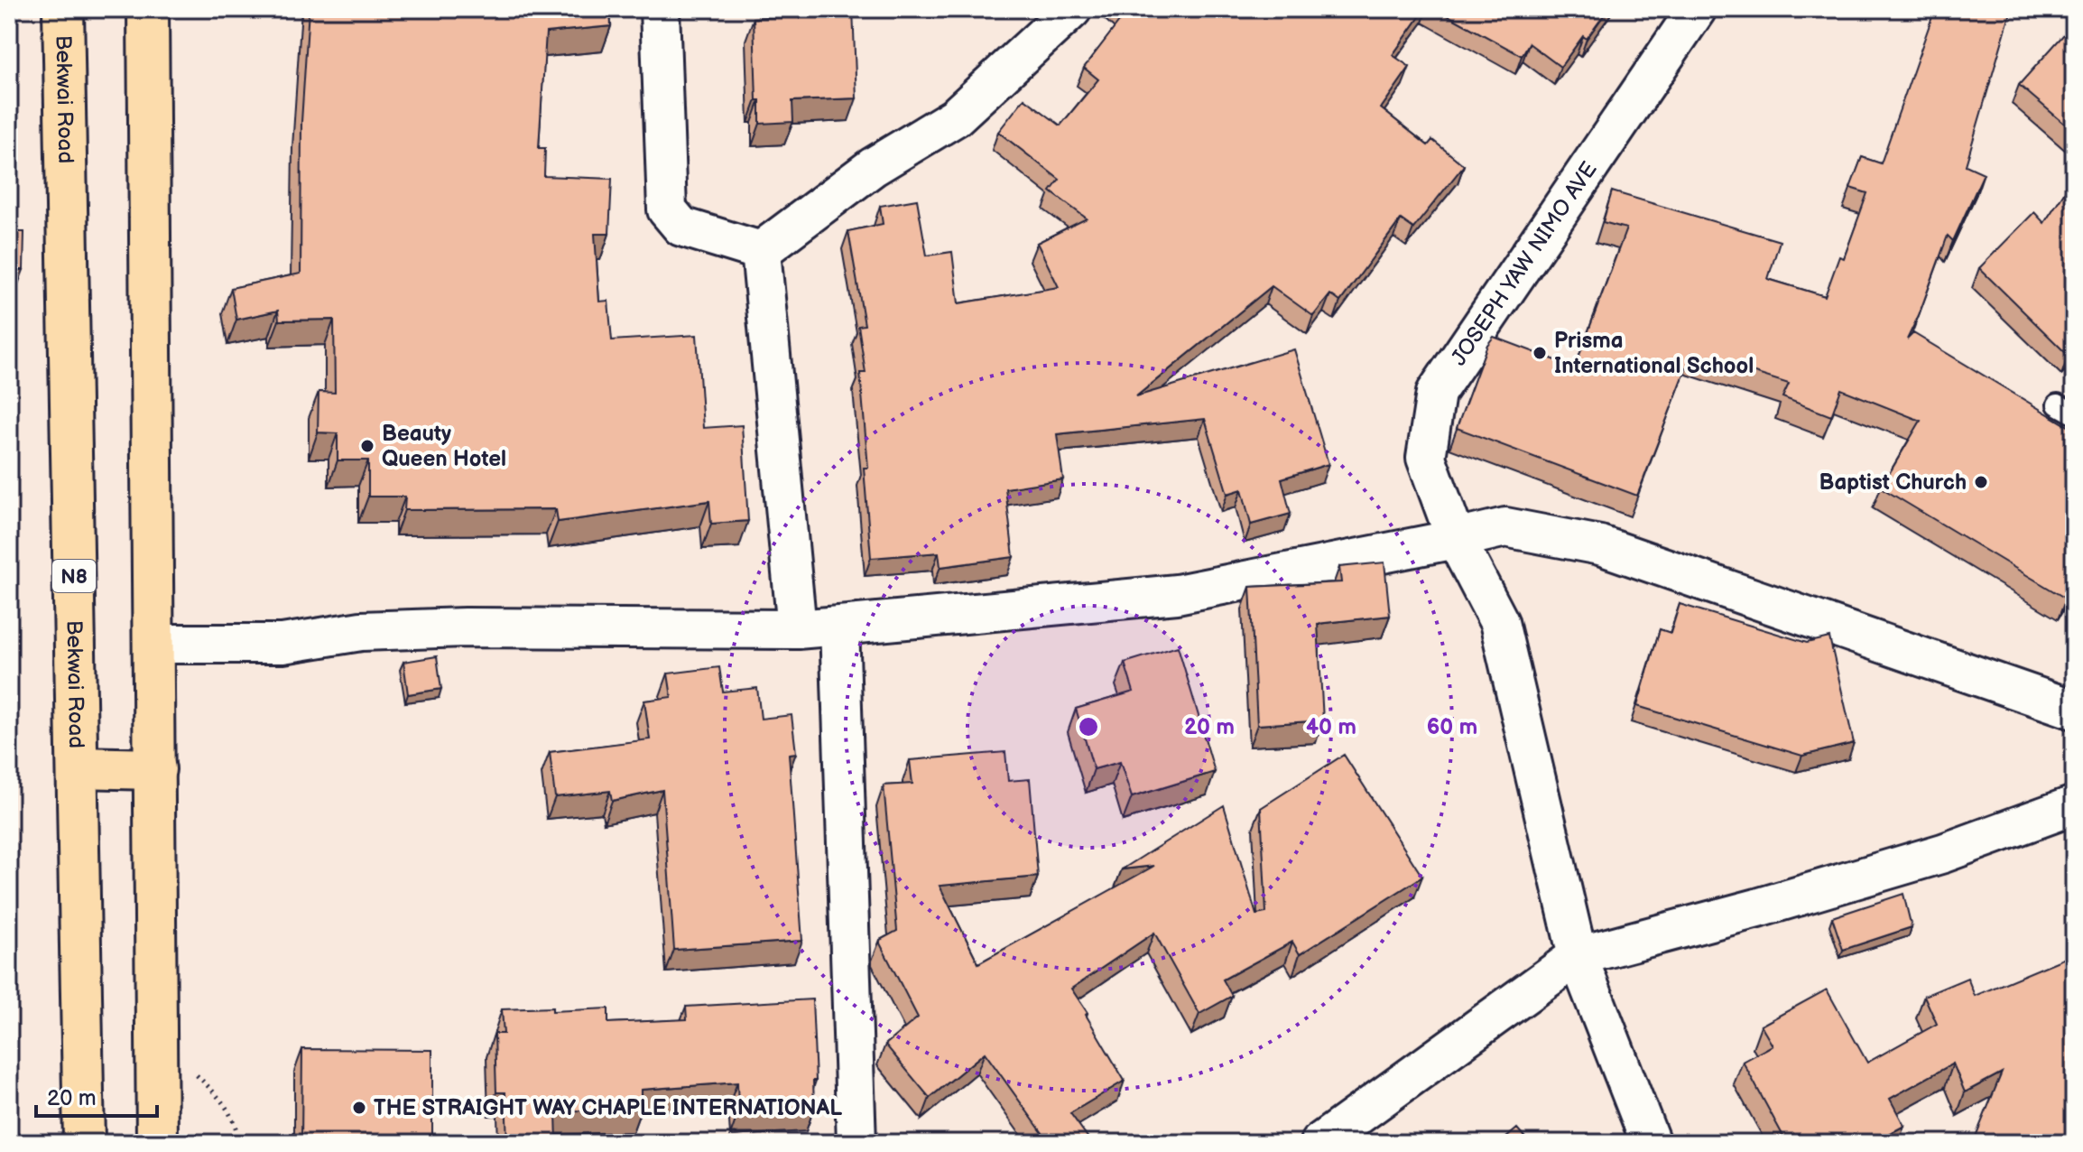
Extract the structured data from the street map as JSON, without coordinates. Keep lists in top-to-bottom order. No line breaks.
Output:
{"streets":{"highway":["Bekwai Road","N8"],"street":["JOSEPH YAW NIMO AVE"]},"places":["Prisma International School","Beauty Queen Hotel","Baptist Church","THE STRAIGHT WAY CHAPLE INTERNATIONAL"],"scale_bar":"20 m","rings":["20 m","40 m","60 m"]}
